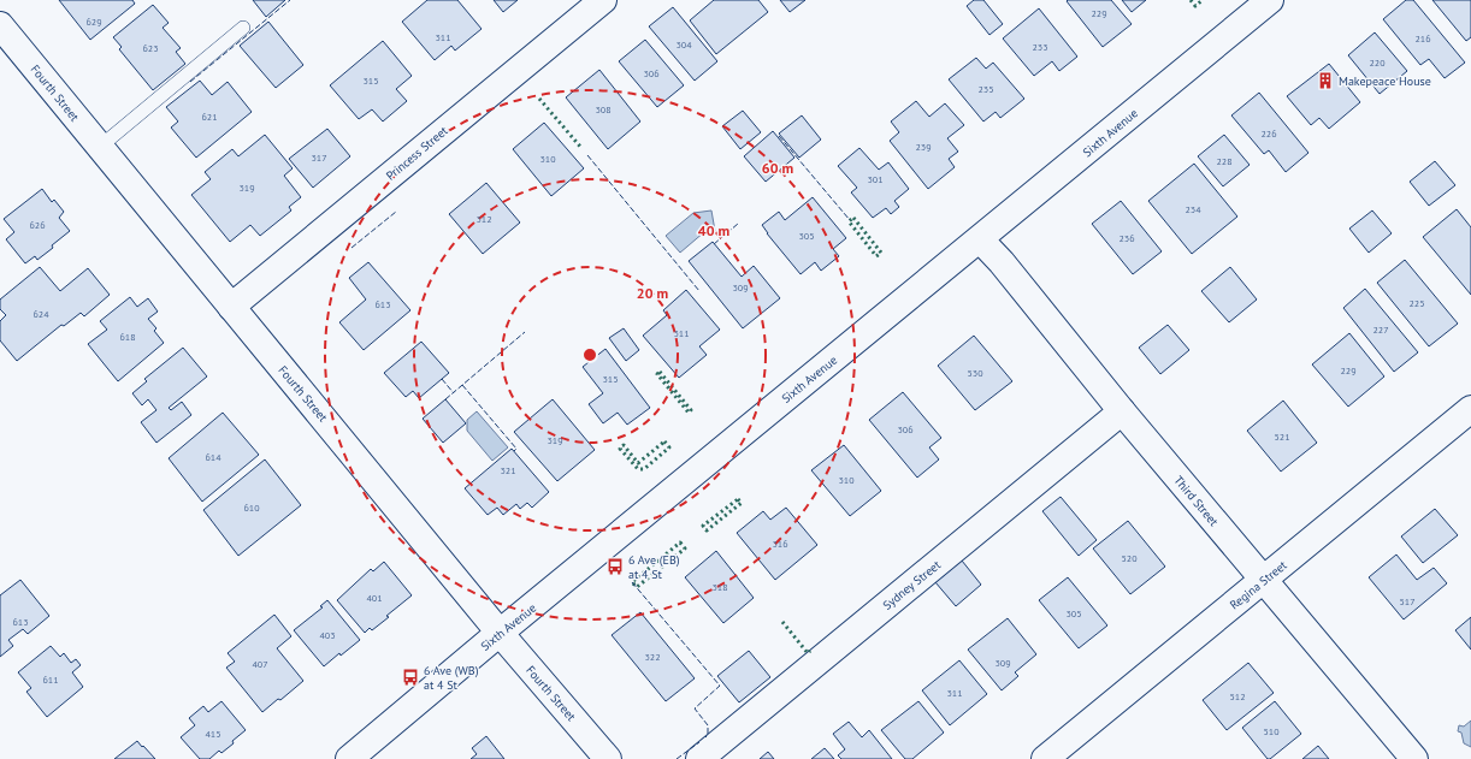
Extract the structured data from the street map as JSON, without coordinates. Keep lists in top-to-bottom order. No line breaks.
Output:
{"streets":{"street":["Fourth Street","Sixth Avenue","Princess Street","Third Street","Sydney Street","Regina Street"]},"crossings":[["Fourth Street","Sixth Avenue"],["Fourth Street","Princess Street"],["Sixth Avenue","Third Street"],["Third Street","Sydney Street"],["Third Street","Regina Street"]],"places":{"building":["Makepeace House"],"bus stop":["6 Ave (EB) at 4 St","6 Ave (WB) at 4 St"]},"house_numbers":["229","629","311","216","304","233","623","220","306","315","235","308","621","226","239","317","310","228","301","319","234","312","626","305","236","309","225","613","624","227","311","618","229","530","315","306","521","319","614","321","310","610","316","520","318","401","517","305","613","403","322","309","407","611","311","512","510","415"],"rings":["60 m","40 m","20 m"]}
